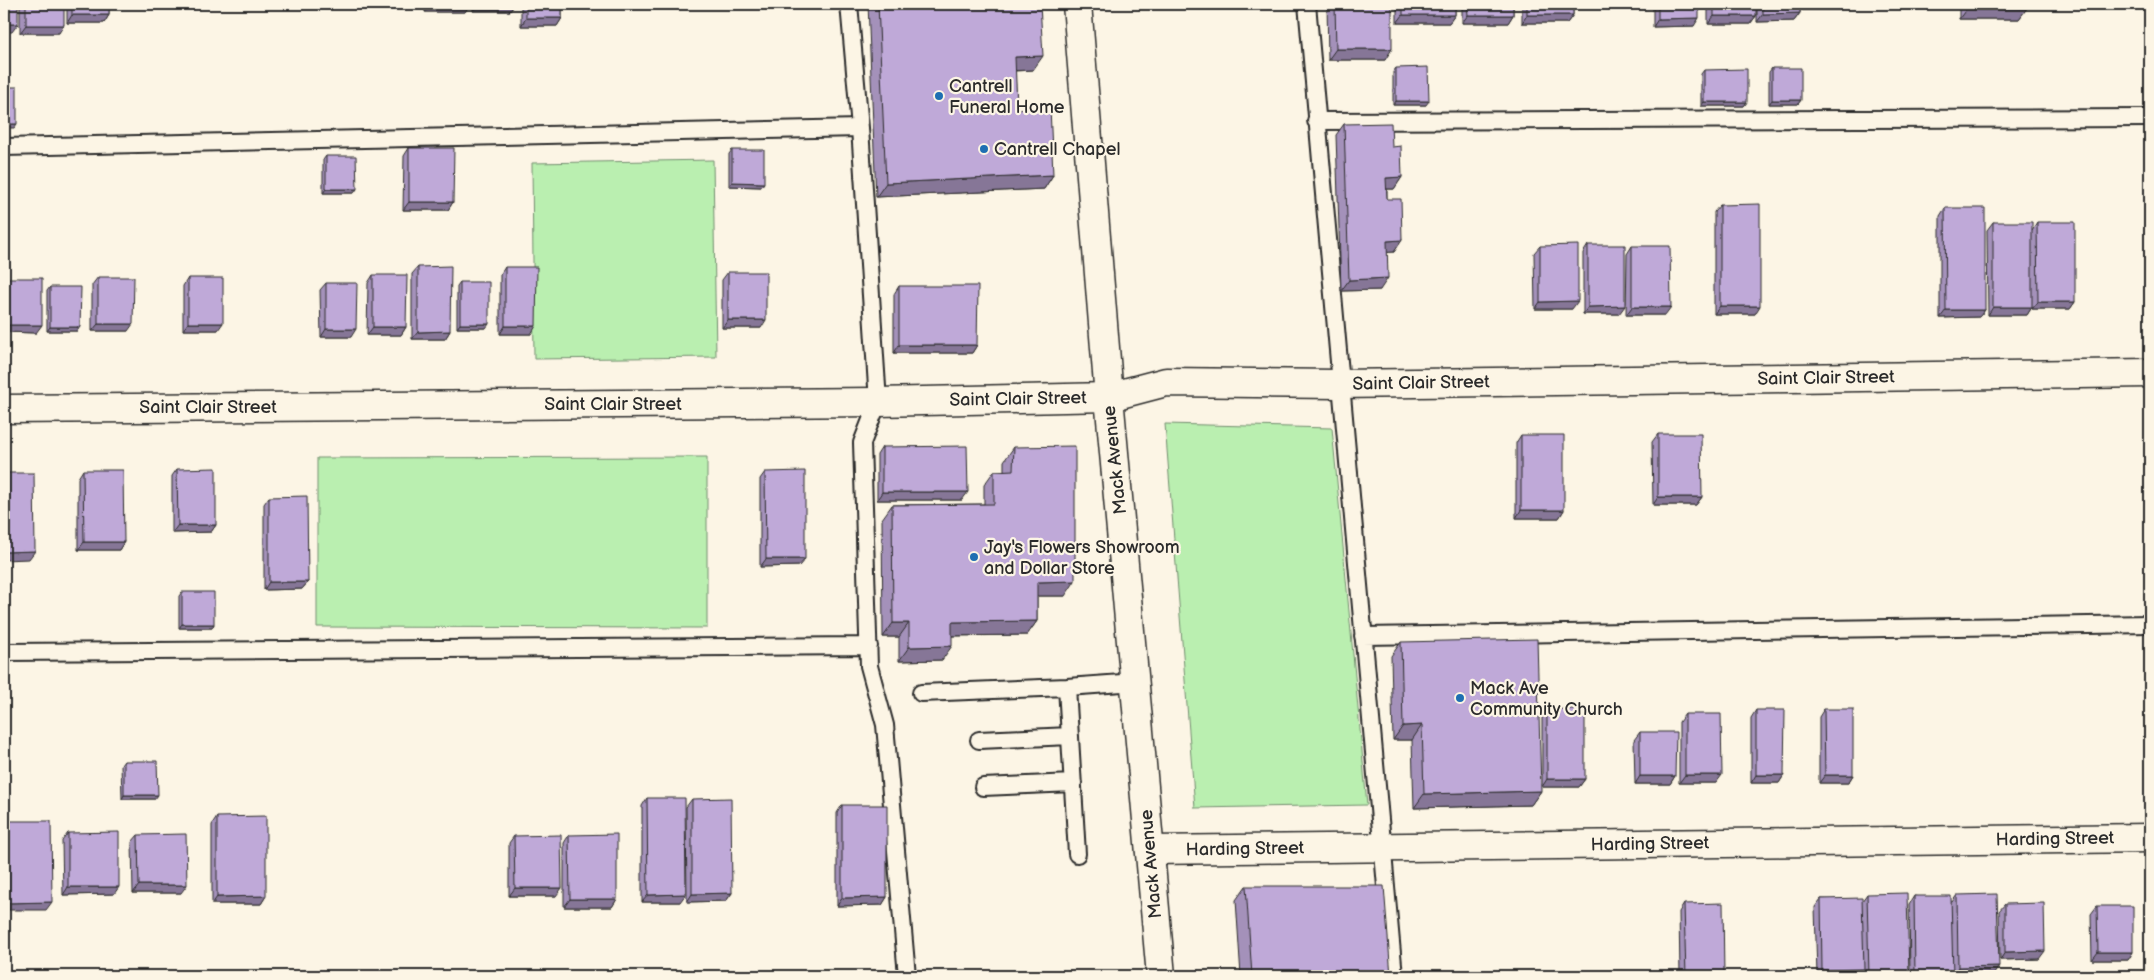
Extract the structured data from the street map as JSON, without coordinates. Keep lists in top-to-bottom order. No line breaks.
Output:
{"streets":{"street":["Saint Clair Street","Mack Avenue","Harding Street"]},"crossings":[["Saint Clair Street","Mack Avenue"],["Mack Avenue","Harding Street"]],"places":["Cantrell Funeral Home","Cantrell Chapel","Jay's Flowers Showroom and Dollar Store","Mack Ave Community Church"]}
